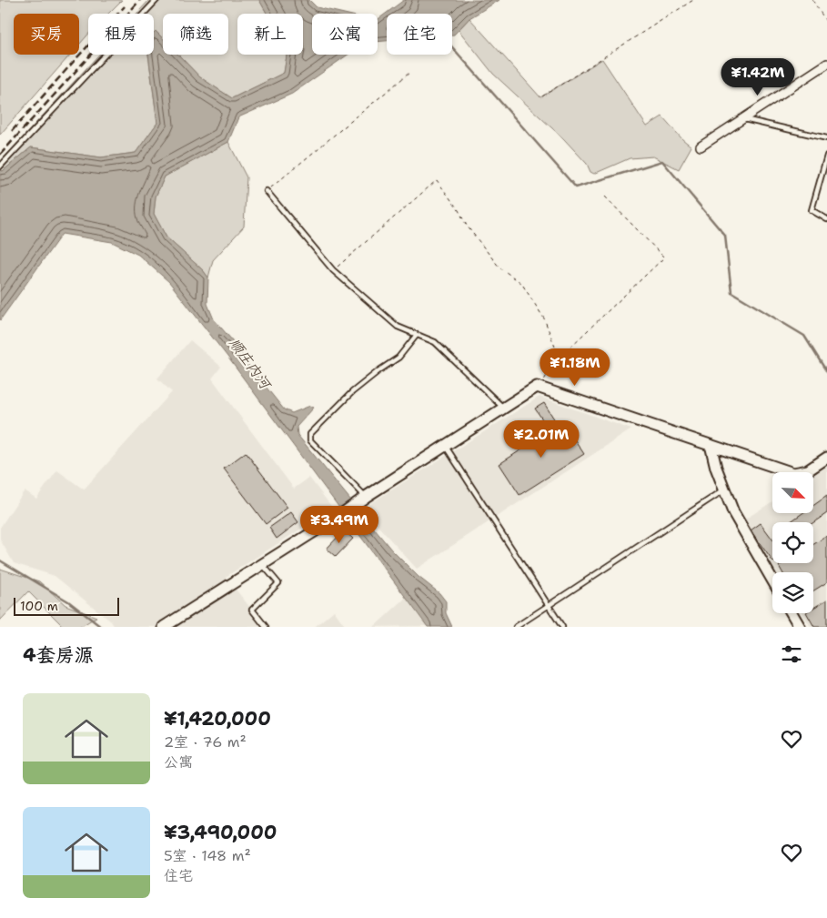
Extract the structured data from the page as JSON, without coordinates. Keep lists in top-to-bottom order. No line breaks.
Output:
{"water":["顺庄内河"],"scale_bar":"100 m","north":"bottom right","page":{"chip":["买房","租房","筛选","新上","公寓","住宅"],"price":["¥1.42M","¥1.18M","¥2.01M","¥3.49M"],"scale":"100 m","heading":"4套房源","list":[{"name":"¥1,420,000","note":"2室 · 76 m² · 公寓"},{"name":"¥3,490,000","note":"5室 · 148 m² · 住宅"}]}}
